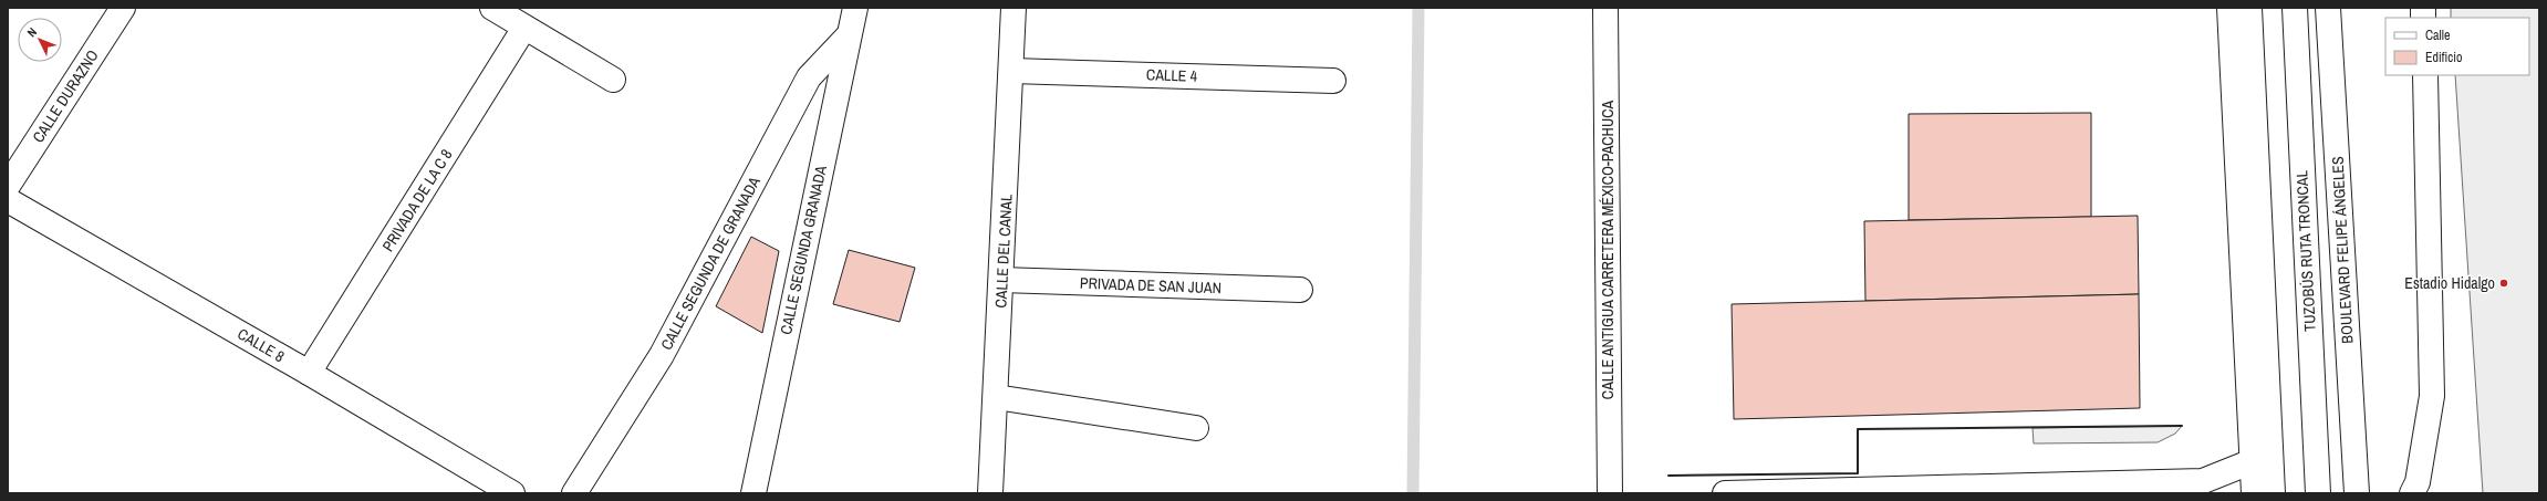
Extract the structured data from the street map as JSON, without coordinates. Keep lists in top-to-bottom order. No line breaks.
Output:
{"streets":{"street":["CALLE 4","CALLE DURAZNO","PRIVADA DE LA C 8","CALLE SEGUNDA GRANADA","CALLE ANTIGUA CARRETERA MÉXICO-PACHUCA","BOULEVARD FELIPE ÁNGELES","CALLE DEL CANAL","TUZOBÚS RUTA TRONCAL","CALLE SEGUNDA DE GRANADA","PRIVADA DE SAN JUAN","CALLE 8"]},"crossings":[["CALLE 4","CALLE DEL CANAL"],["PRIVADA DE LA C 8","CALLE 8"],["CALLE SEGUNDA GRANADA","CALLE SEGUNDA DE GRANADA"],["CALLE DEL CANAL","PRIVADA DE SAN JUAN"]],"places":["Estadio Hidalgo"],"legend":["Calle","Edificio"],"north":"top left"}
